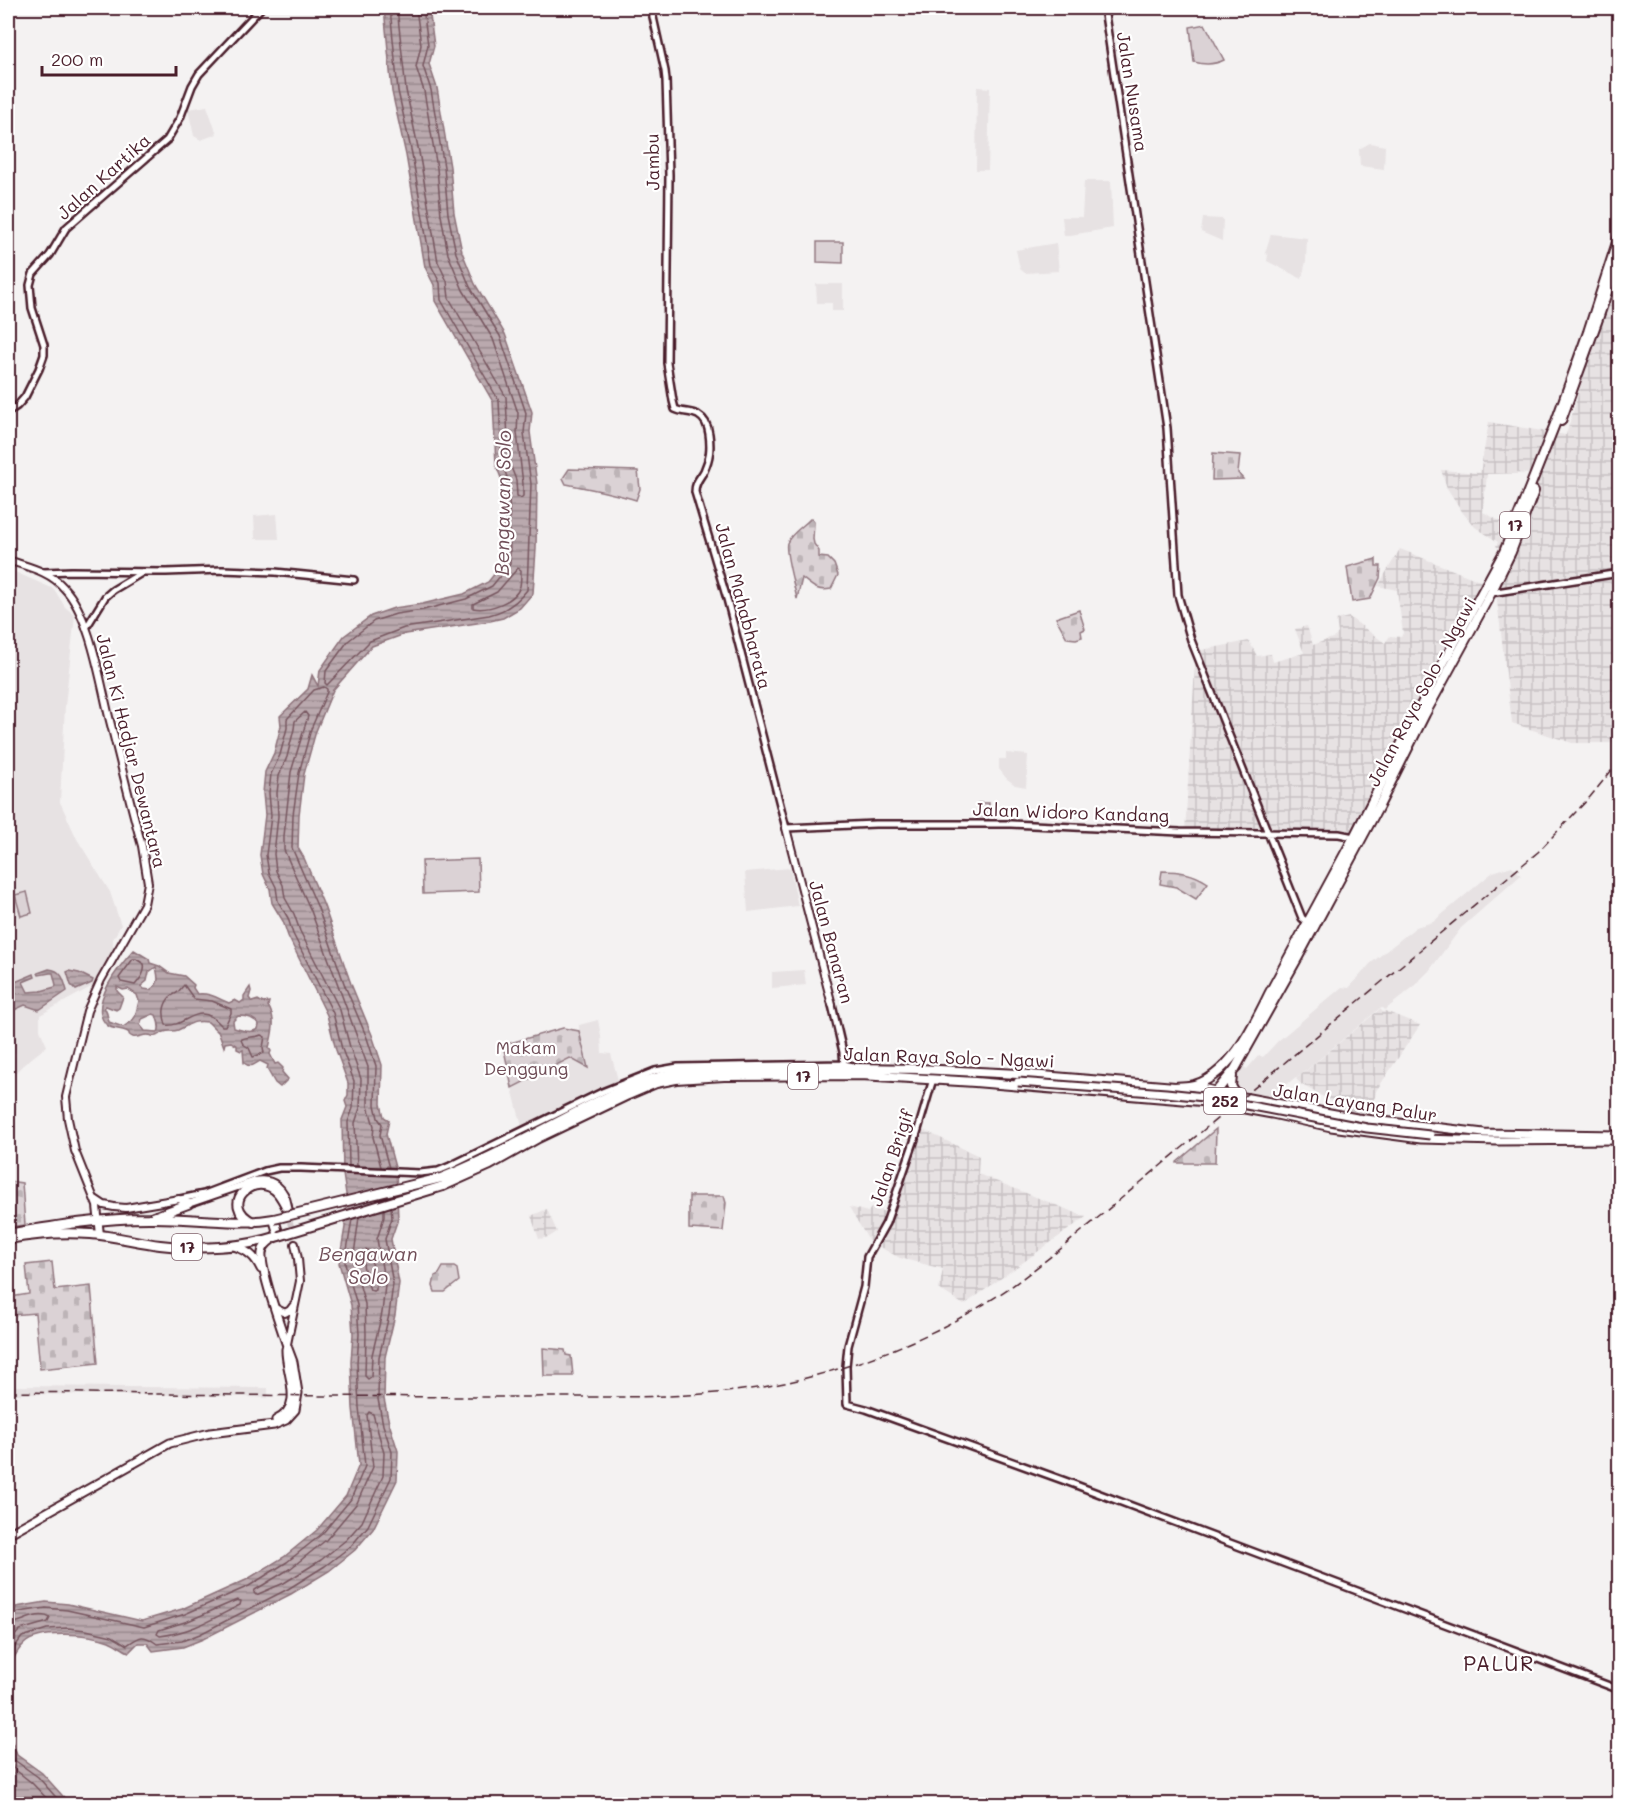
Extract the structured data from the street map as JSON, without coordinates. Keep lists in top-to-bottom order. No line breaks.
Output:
{"streets":{"highway":["17","Jalan Raya Solo - Ngawi"],"main road":["Jalan Ki Hadjar Dewantara","Jalan Banaran","252","Jalan Layang Palur"],"street":["Jalan Nusama","Jambu","Jalan Kartika","Jalan Mahabharata","Jalan Widoro Kandang","Jalan Brigif"]},"crossings":[["Jalan Nusama","Jalan Raya Solo - Ngawi"],["Jalan Nusama","Jalan Widoro Kandang"],["Jambu","Jalan Mahabharata"],["17","Jalan Raya Solo - Ngawi"],["17","Jalan Ki Hadjar Dewantara"],["Jalan Mahabharata","Jalan Widoro Kandang"],["Jalan Mahabharata","Jalan Banaran"],["Jalan Raya Solo - Ngawi","Jalan Widoro Kandang"],["Jalan Raya Solo - Ngawi","Jalan Banaran"],["Jalan Raya Solo - Ngawi","252"],["Jalan Raya Solo - Ngawi","Jalan Layang Palur"],["Jalan Raya Solo - Ngawi","Jalan Brigif"],["Jalan Widoro Kandang","Jalan Banaran"],["252","Jalan Layang Palur"]],"districts":["PALUR"],"water":["Bengawan Solo"],"parks":["Makam Denggung"],"scale_bar":"200 m"}
